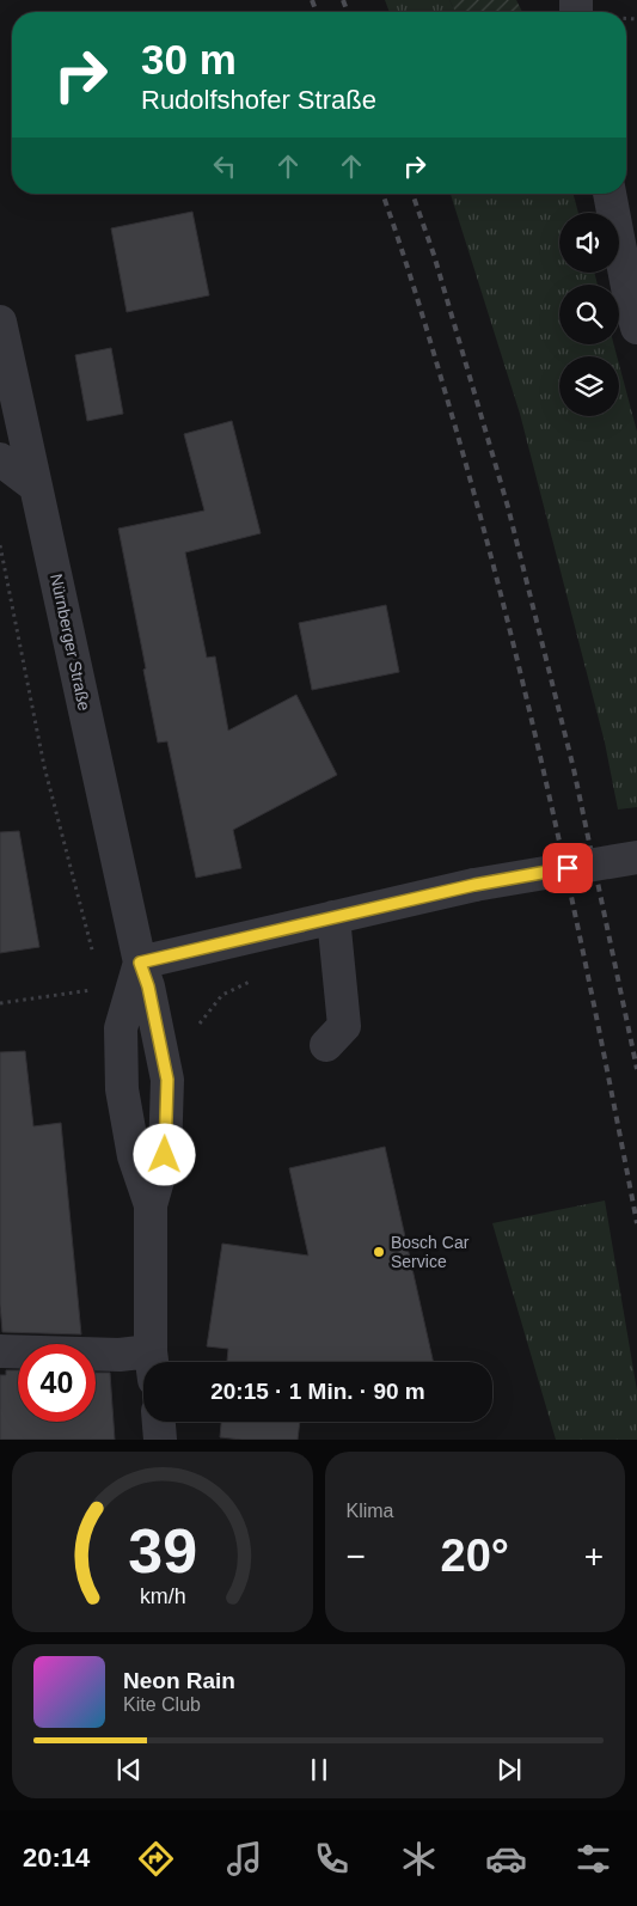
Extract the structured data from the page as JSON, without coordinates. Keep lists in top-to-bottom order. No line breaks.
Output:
{"streets":{"street":["Nürnberger Straße"]},"places":["Bosch Car Service"],"page":{"turn":["30 m","Rudolfshofer Straße"],"limit":"40","trip":"20:15 · 1 Min. · 90 m","tile":"Klima","heat":["−","20°","+"],"song":["Neon Rain","Kite Club"],"tabs":"20:14","gauge":["39","km/h"]}}
